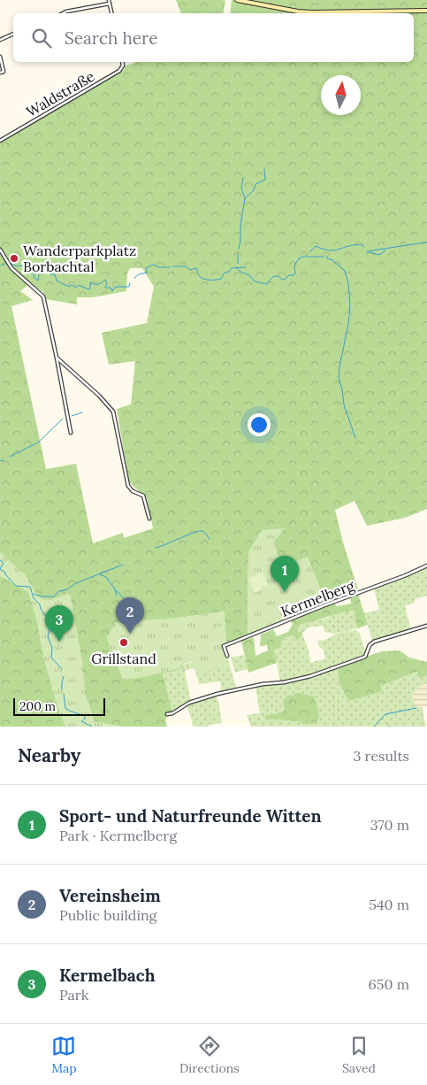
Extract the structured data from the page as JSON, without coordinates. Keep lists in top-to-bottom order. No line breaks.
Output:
{"streets":{"street":["Waldstraße","Kermelberg"]},"places":["Wanderparkplatz Borbachtal","Grillstand"],"scale_bar":"200 m","north":"top","page":{"search":"Search here","pins":["1","2","3"],"scale":"200 m","heading":["Nearby","3 results"],"list":[{"mark":"1","name":"Sport- und Naturfreunde Witten","note":"Park · Kermelberg","value":"370 m"},{"mark":"2","name":"Vereinsheim","note":"Public building","value":"540 m"},{"mark":"3","name":"Kermelbach","note":"Park","value":"650 m"}],"nav":["Map","Directions","Saved"]}}
